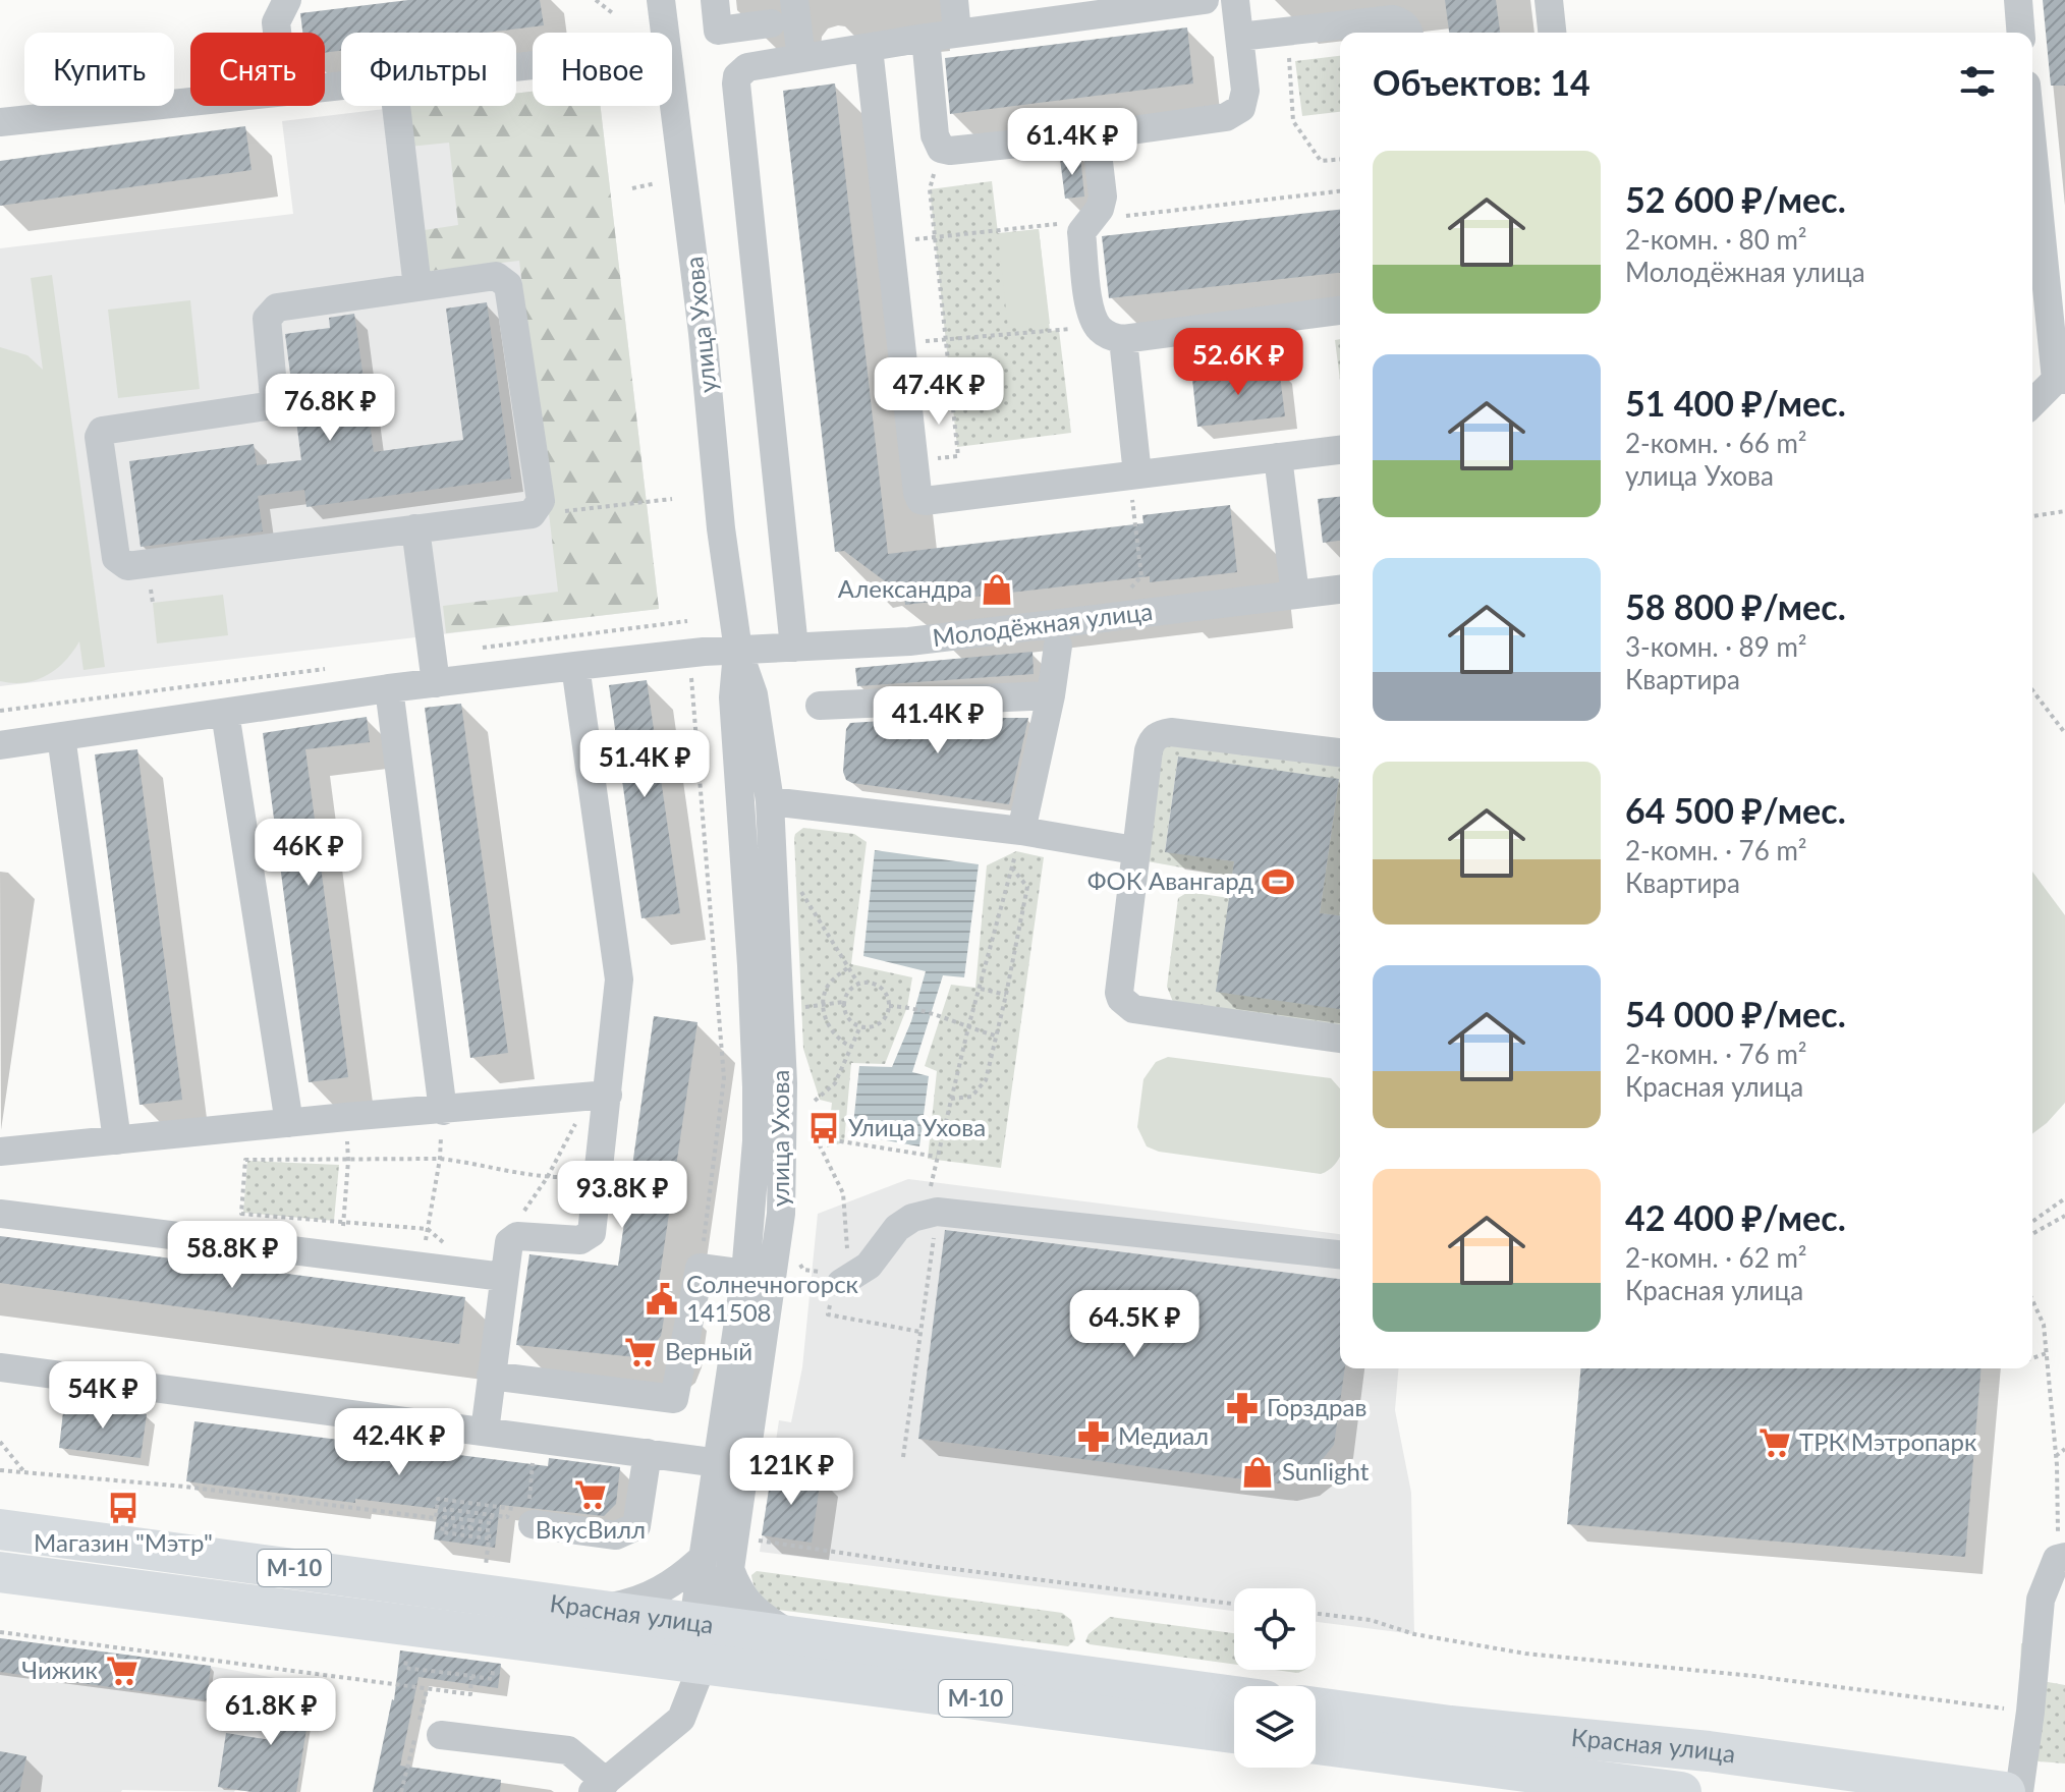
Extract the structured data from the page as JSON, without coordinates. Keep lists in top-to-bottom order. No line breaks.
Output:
{"streets":{"highway":["М-10","Красная улица"],"street":["улица Ухова","Молодёжная улица"]},"crossings":[["улица Ухова","Молодёжная улица"],["улица Ухова","Красная улица"]],"places":{"shop":["Александра","Sunlight"],"sports":["ФОК Авангард"],"bus stop":["Улица Ухова","Магазин \"Мэтр\""],"public building":["Солнечногорск 141508"],"supermarket":["Верный","ТРК Мэтропарк","ВкусВилл","Чижик"],"pharmacy":["Горздрав","Медиал"]},"page":{"chip":["Купить","Снять","Фильтры","Новое"],"heading":"Объектов: 14","price":["61.4K ₽","52.6K ₽","47.4K ₽","76.8K ₽","41.4K ₽","51.4K ₽","46K ₽","93.8K ₽","58.8K ₽","64.5K ₽","54K ₽","42.4K ₽","121K ₽","61.8K ₽"],"list":[{"name":"52 600 ₽/мес.","note":"2-комн. · 80 m² · Молодёжная улица"},{"name":"51 400 ₽/мес.","note":"2-комн. · 66 m² · улица Ухова"},{"name":"58 800 ₽/мес.","note":"3-комн. · 89 m² · Квартира"},{"name":"64 500 ₽/мес.","note":"2-комн. · 76 m² · Квартира"},{"name":"54 000 ₽/мес.","note":"2-комн. · 76 m² · Красная улица"},{"name":"42 400 ₽/мес.","note":"2-комн. · 62 m² · Красная улица"}]}}
